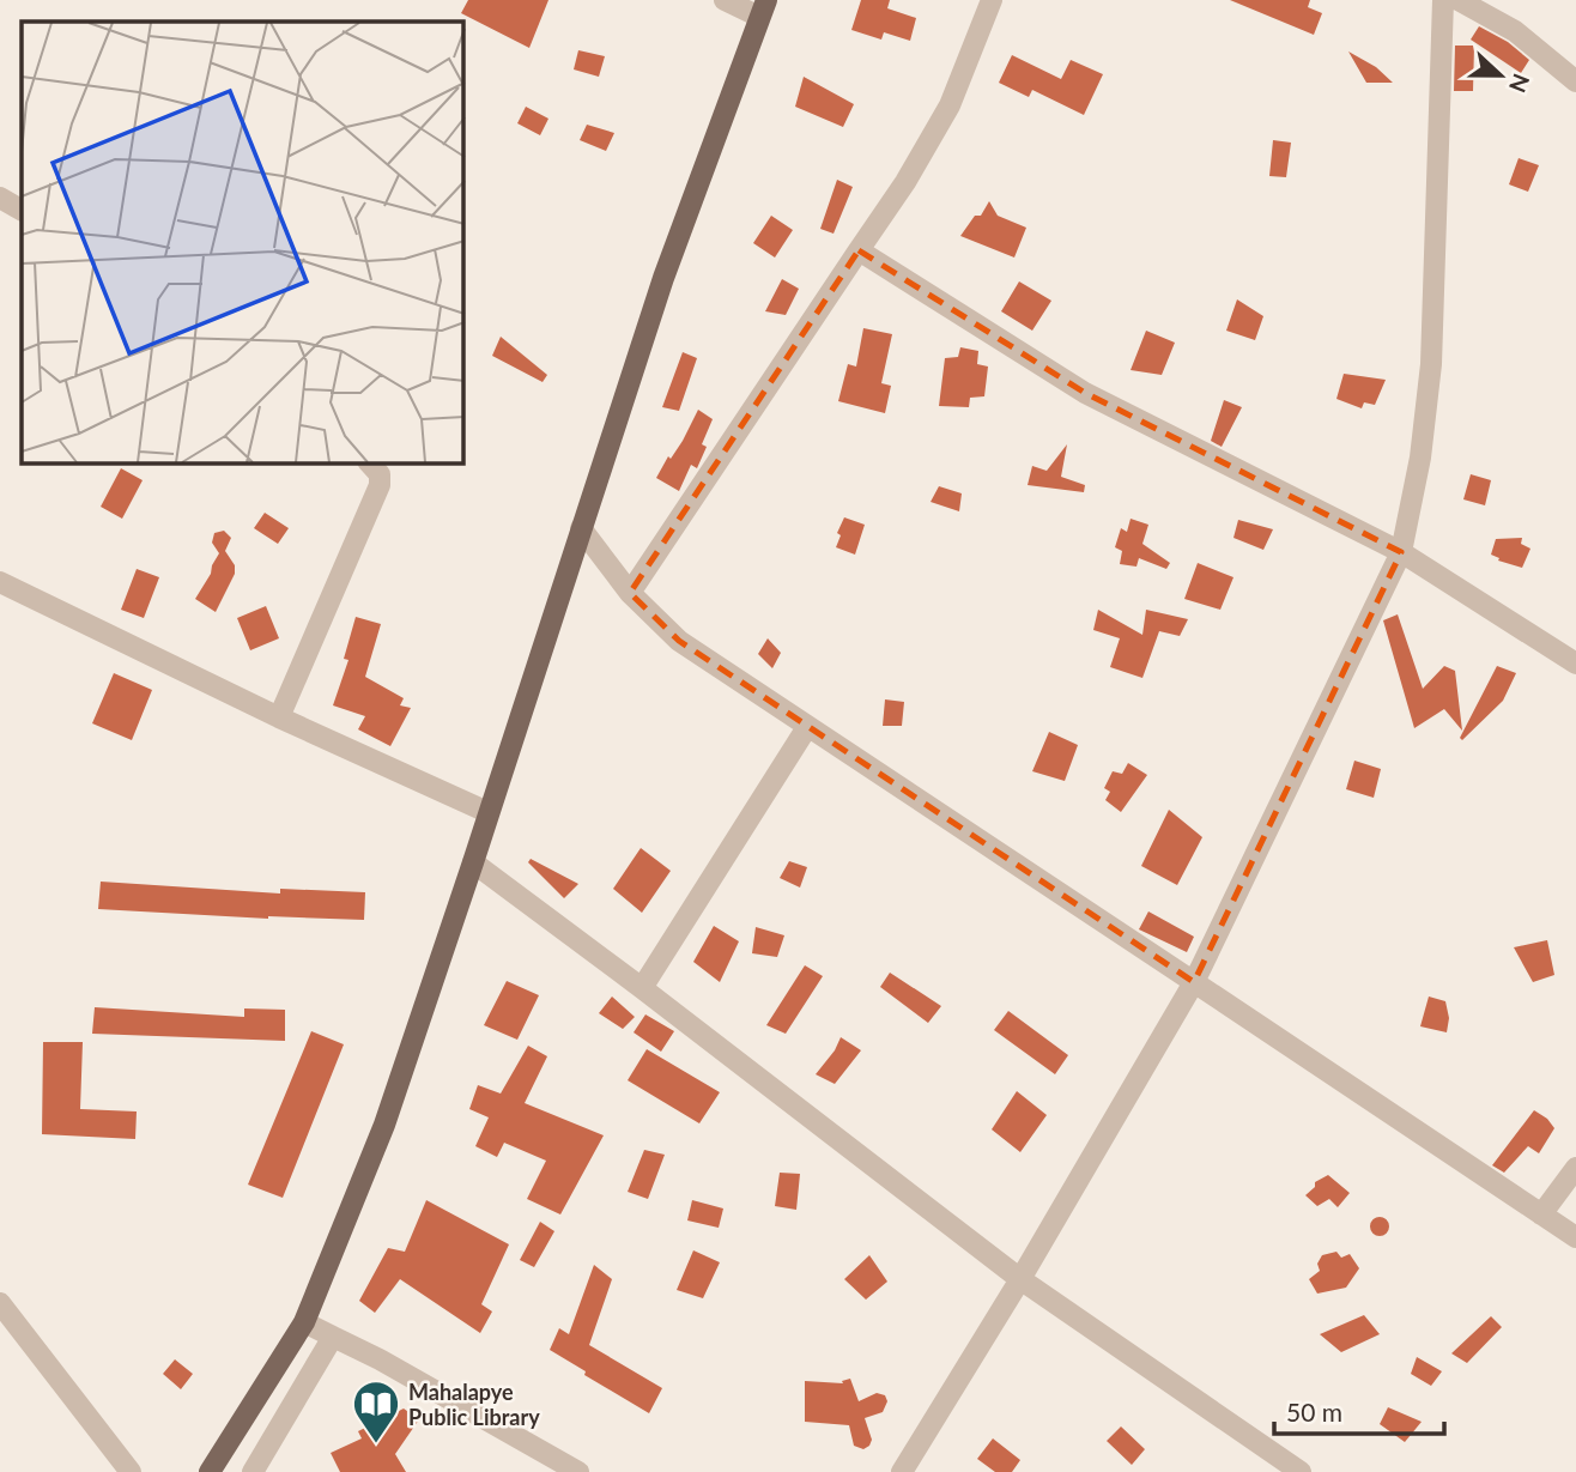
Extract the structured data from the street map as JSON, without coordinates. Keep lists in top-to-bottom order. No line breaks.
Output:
{"places":{"library":["Mahalapye Public Library"]},"scale_bar":"50 m","north":"right"}
